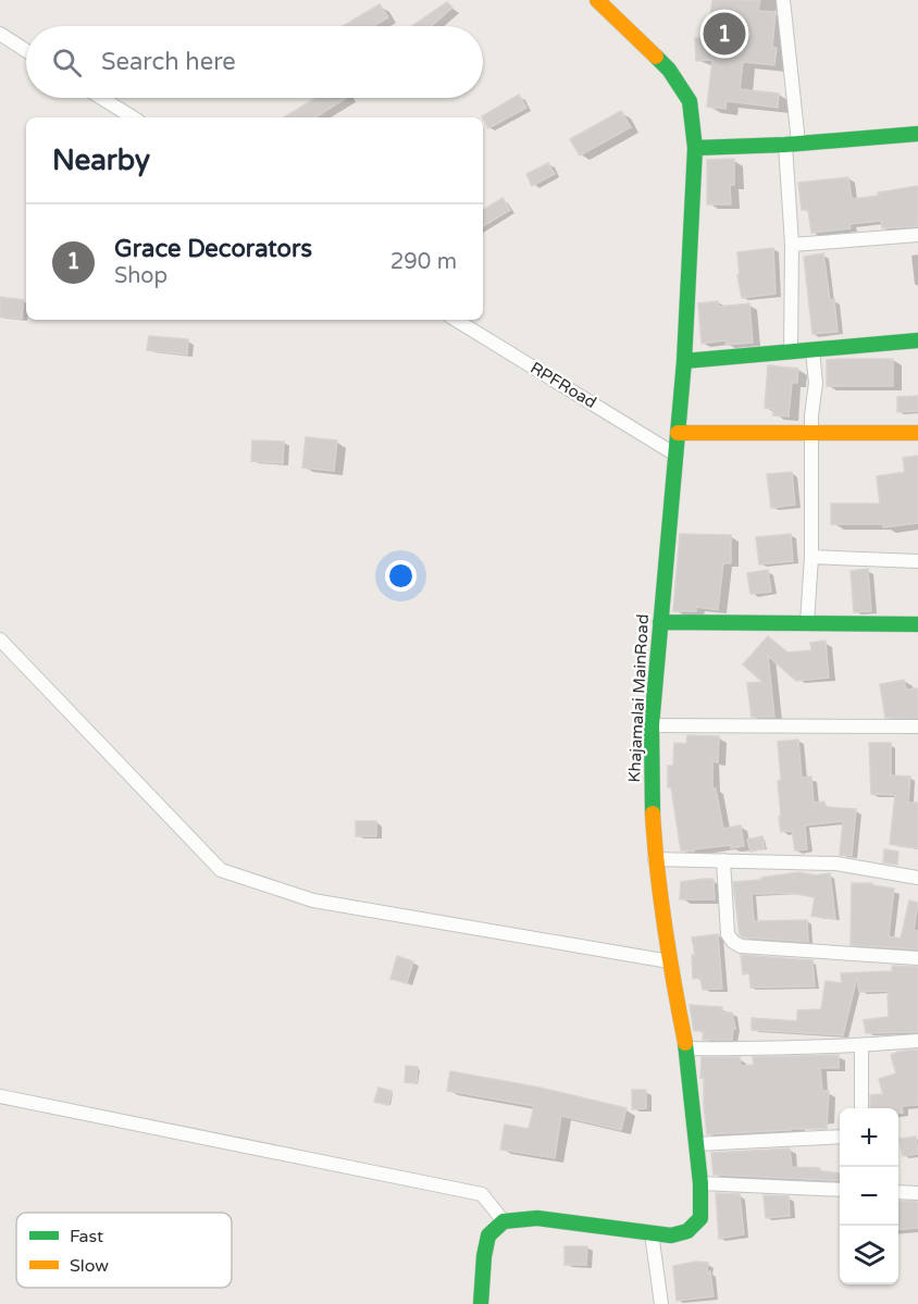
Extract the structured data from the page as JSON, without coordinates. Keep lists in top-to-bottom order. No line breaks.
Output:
{"streets":{"main road":["Khajamalai MainRoad"],"street":["RPFRoad"]},"crossings":[["RPFRoad","Khajamalai MainRoad"]],"legend":["Fast","Slow"],"page":{"pins":"1","search":"Search here","heading":"Nearby","list":[{"mark":"1","name":"Grace Decorators","note":"Shop","value":"290 m"}],"map_buttons":["+","−"]}}
